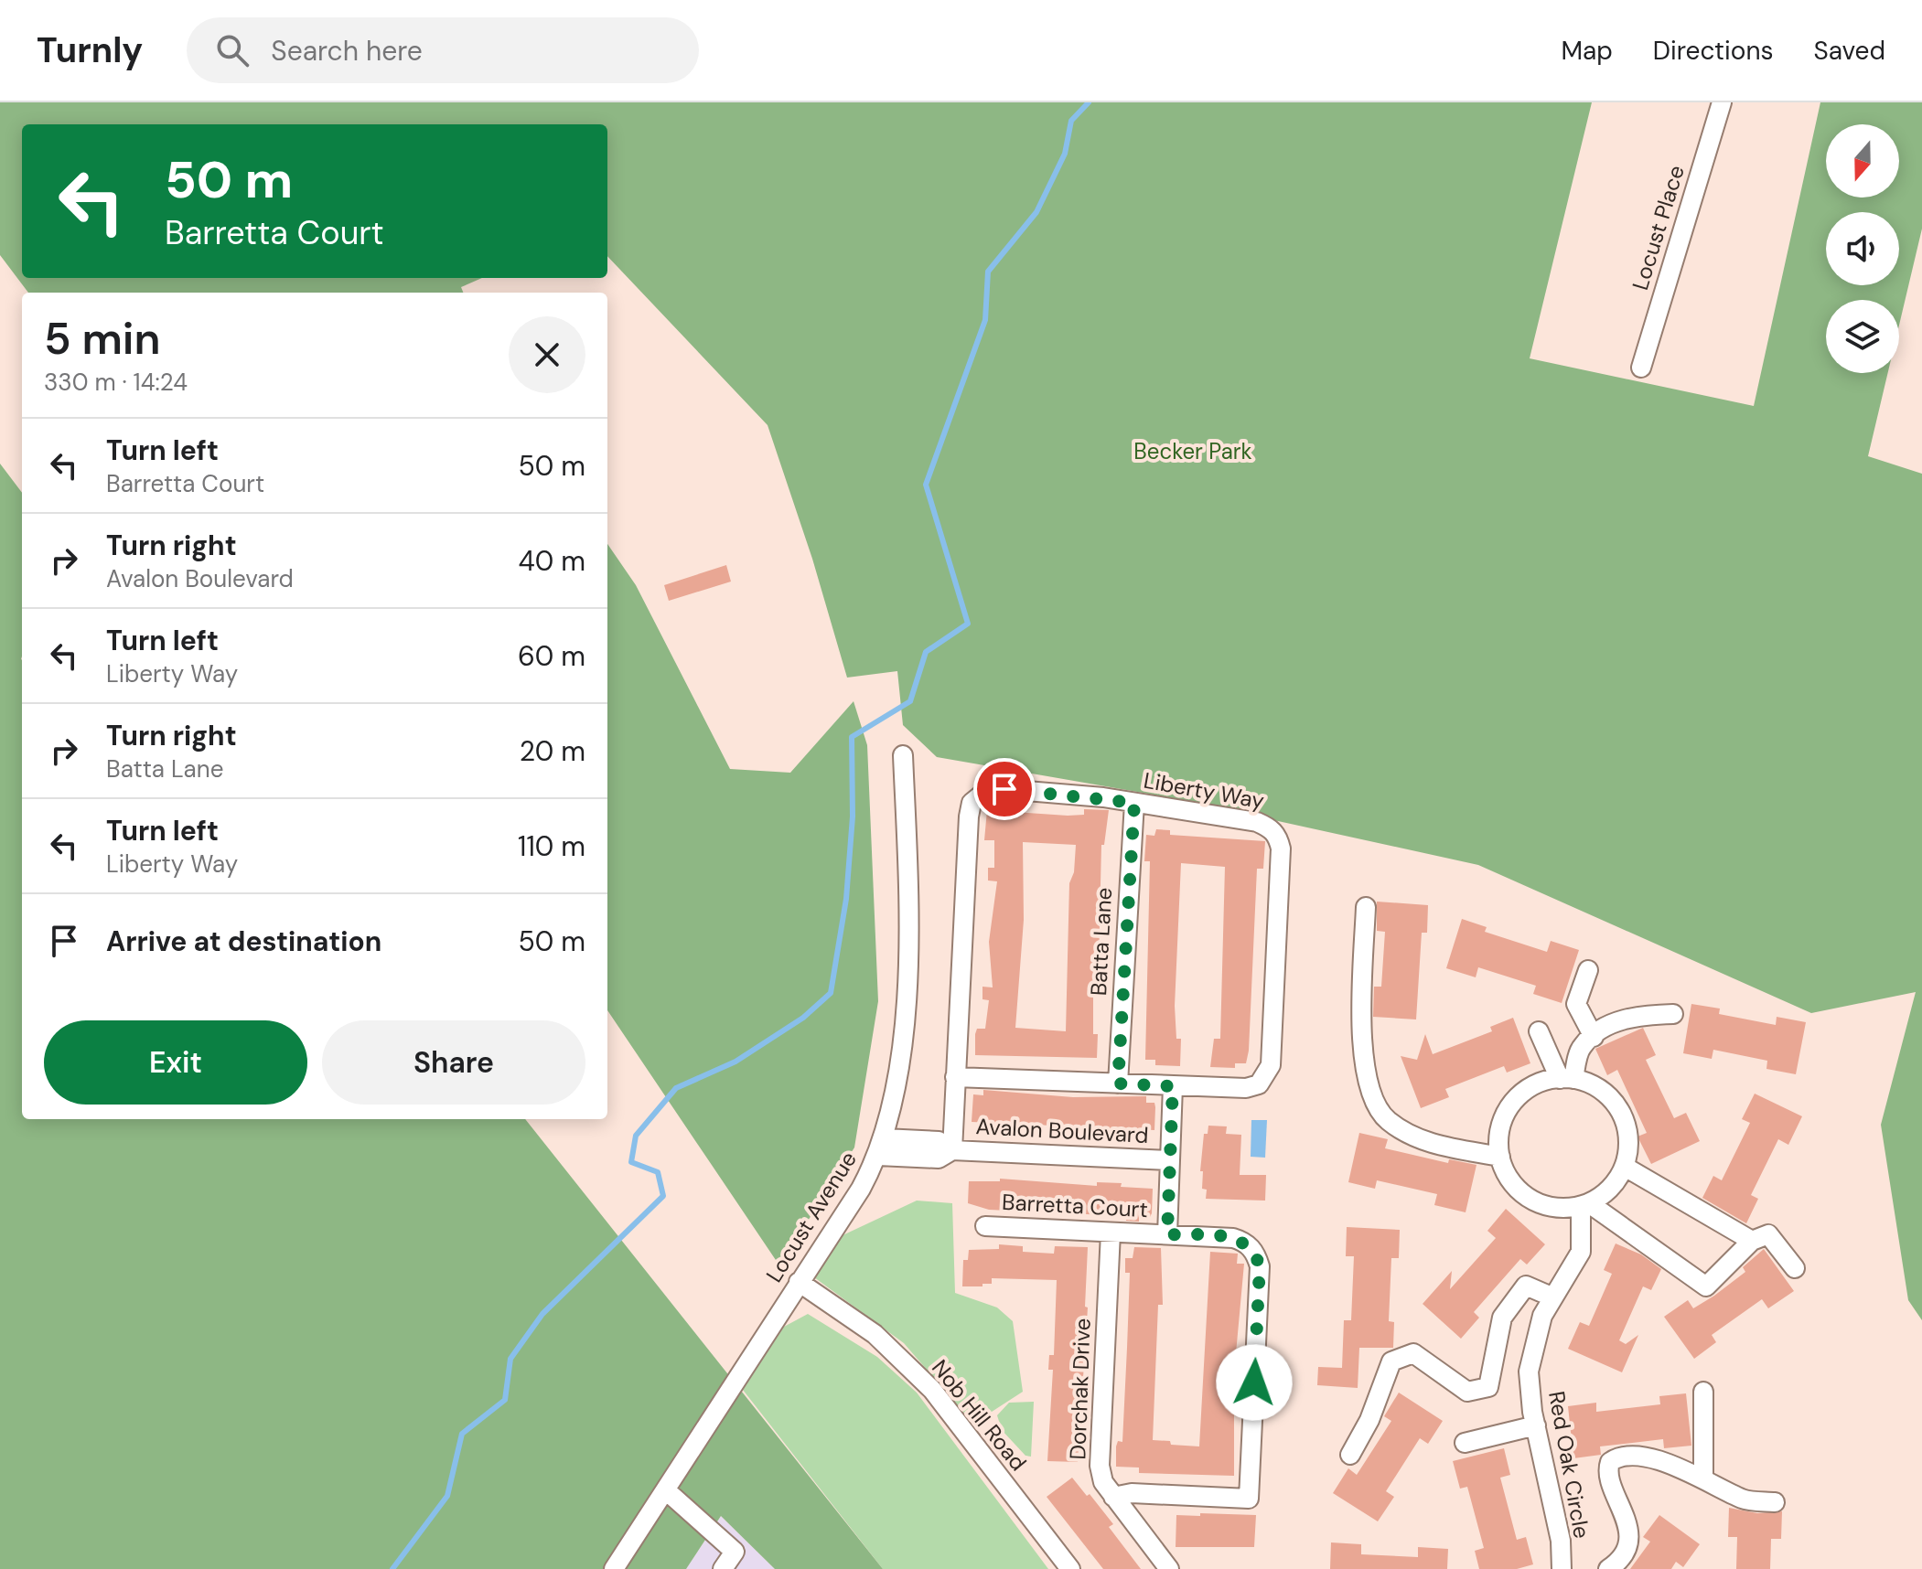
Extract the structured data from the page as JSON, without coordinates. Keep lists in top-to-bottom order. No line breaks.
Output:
{"streets":{"street":["Locust Place","Liberty Way","Batta Lane","Avalon Boulevard","Barretta Court","Locust Avenue","Dorchak Drive","Nob Hill Road","Red Oak Circle"]},"crossings":[["Liberty Way","Batta Lane"],["Liberty Way","Avalon Boulevard"],["Avalon Boulevard","Barretta Court"],["Avalon Boulevard","Locust Avenue"],["Barretta Court","Dorchak Drive"],["Locust Avenue","Nob Hill Road"]],"parks":["Becker Park"],"north":"bottom","page":{"header":"Turnly","search":"Search here","nav":["Map","Directions","Saved"],"turn":["50 m","Barretta Court"],"heading":["5 min","330 m · 14:24"],"list":[{"name":"Turn left","note":"Barretta Court","value":"50 m"},{"name":"Turn right","note":"Avalon Boulevard","value":"40 m"},{"name":"Turn left","note":"Liberty Way","value":"60 m"},{"name":"Turn right","note":"Batta Lane","value":"20 m"},{"name":"Turn left","note":"Liberty Way","value":"110 m"},{"name":"Arrive at destination","value":"50 m"}],"buttons":["Exit","Share"]}}
